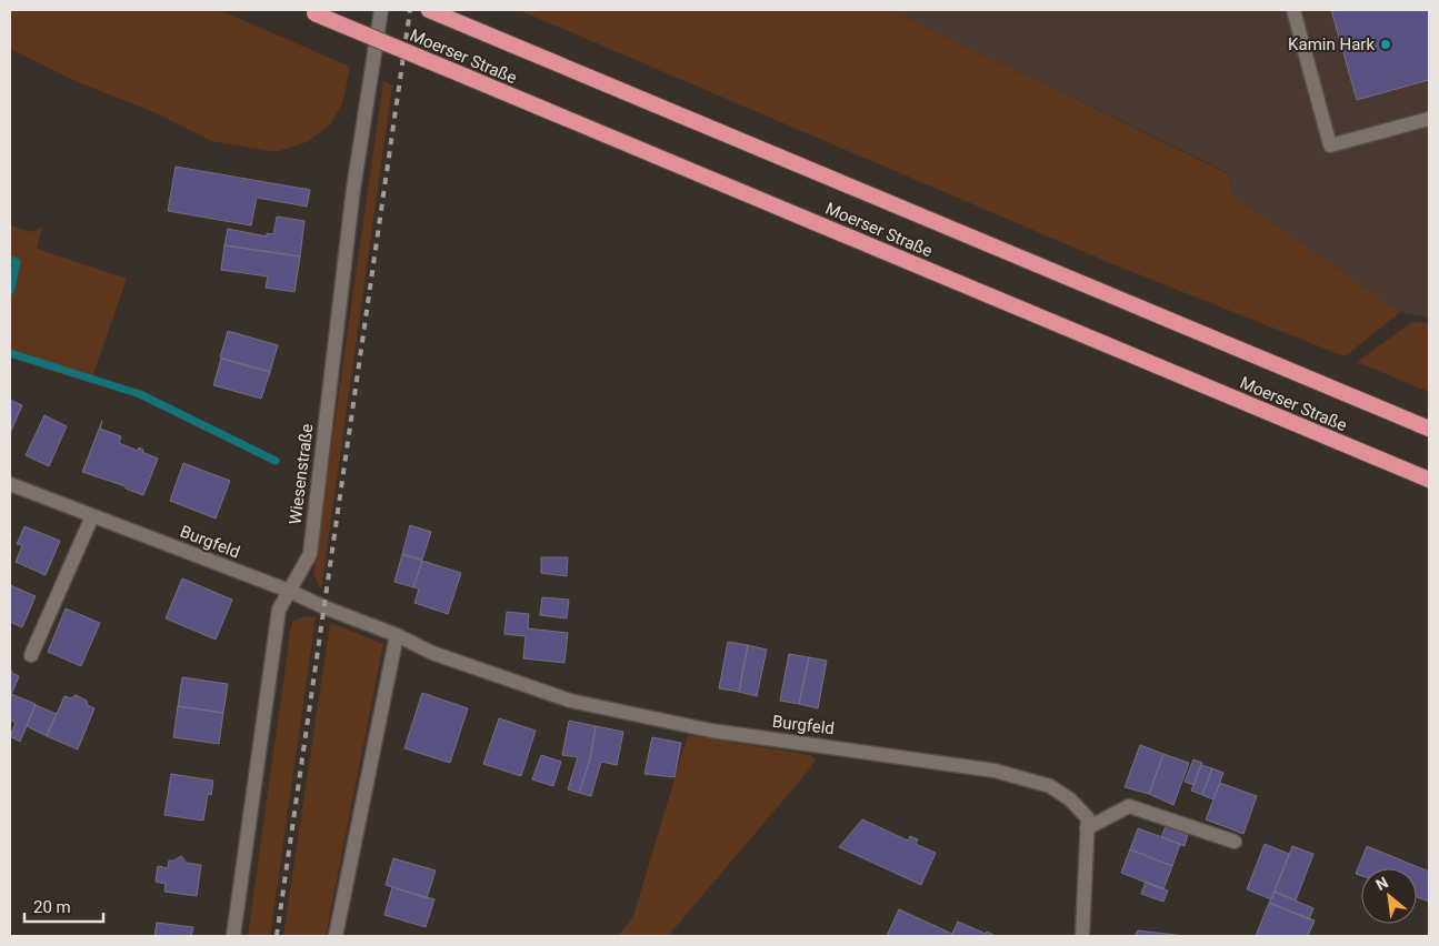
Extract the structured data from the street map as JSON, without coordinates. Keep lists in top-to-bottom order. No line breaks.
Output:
{"streets":{"highway":["Moerser Straße"],"street":["Wiesenstraße","Burgfeld"]},"crossings":[["Wiesenstraße","Burgfeld"]],"places":["Kamin Hark"],"scale_bar":"20 m","north":"top left"}
